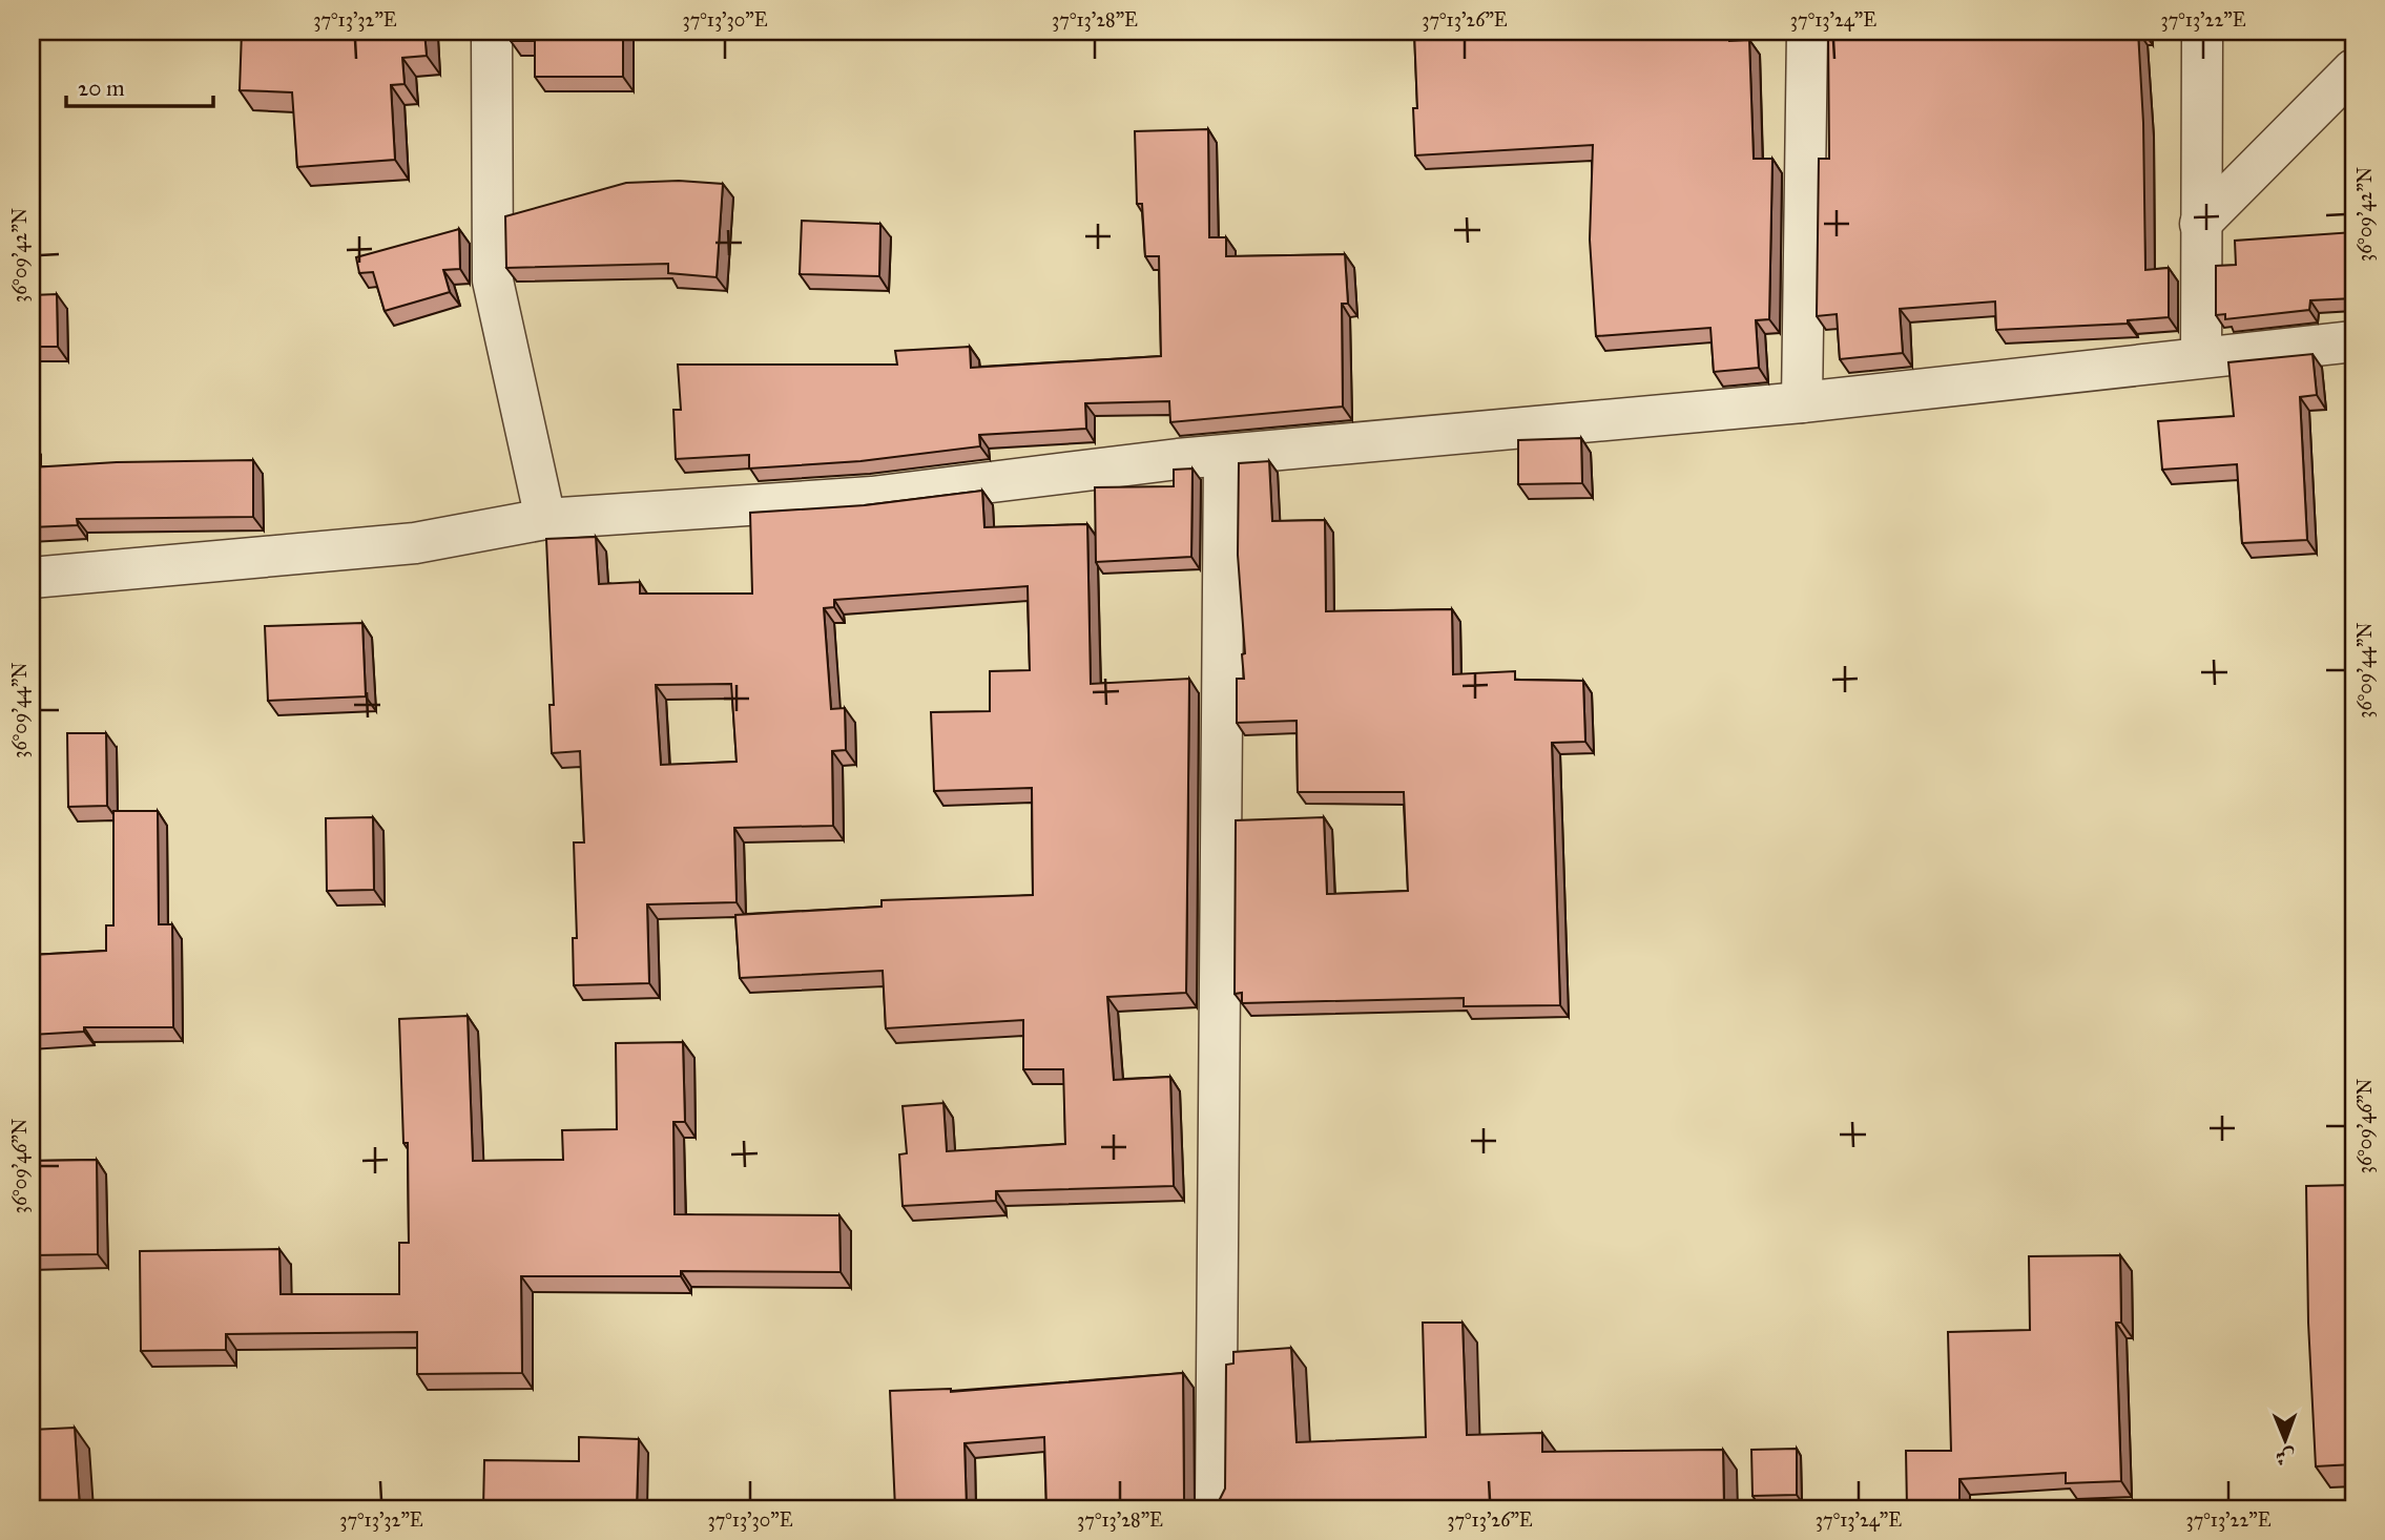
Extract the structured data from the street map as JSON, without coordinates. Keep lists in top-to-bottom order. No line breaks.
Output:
{"scale_bar":"20 m","north":"bottom","coordinates":["37°13'32\"E","37°13'30\"E","37°13'28\"E","37°13'26\"E","37°13'24\"E","37°13'22\"E","36°09'42\"N","36°09'44\"N","36°09'46\"N"]}
